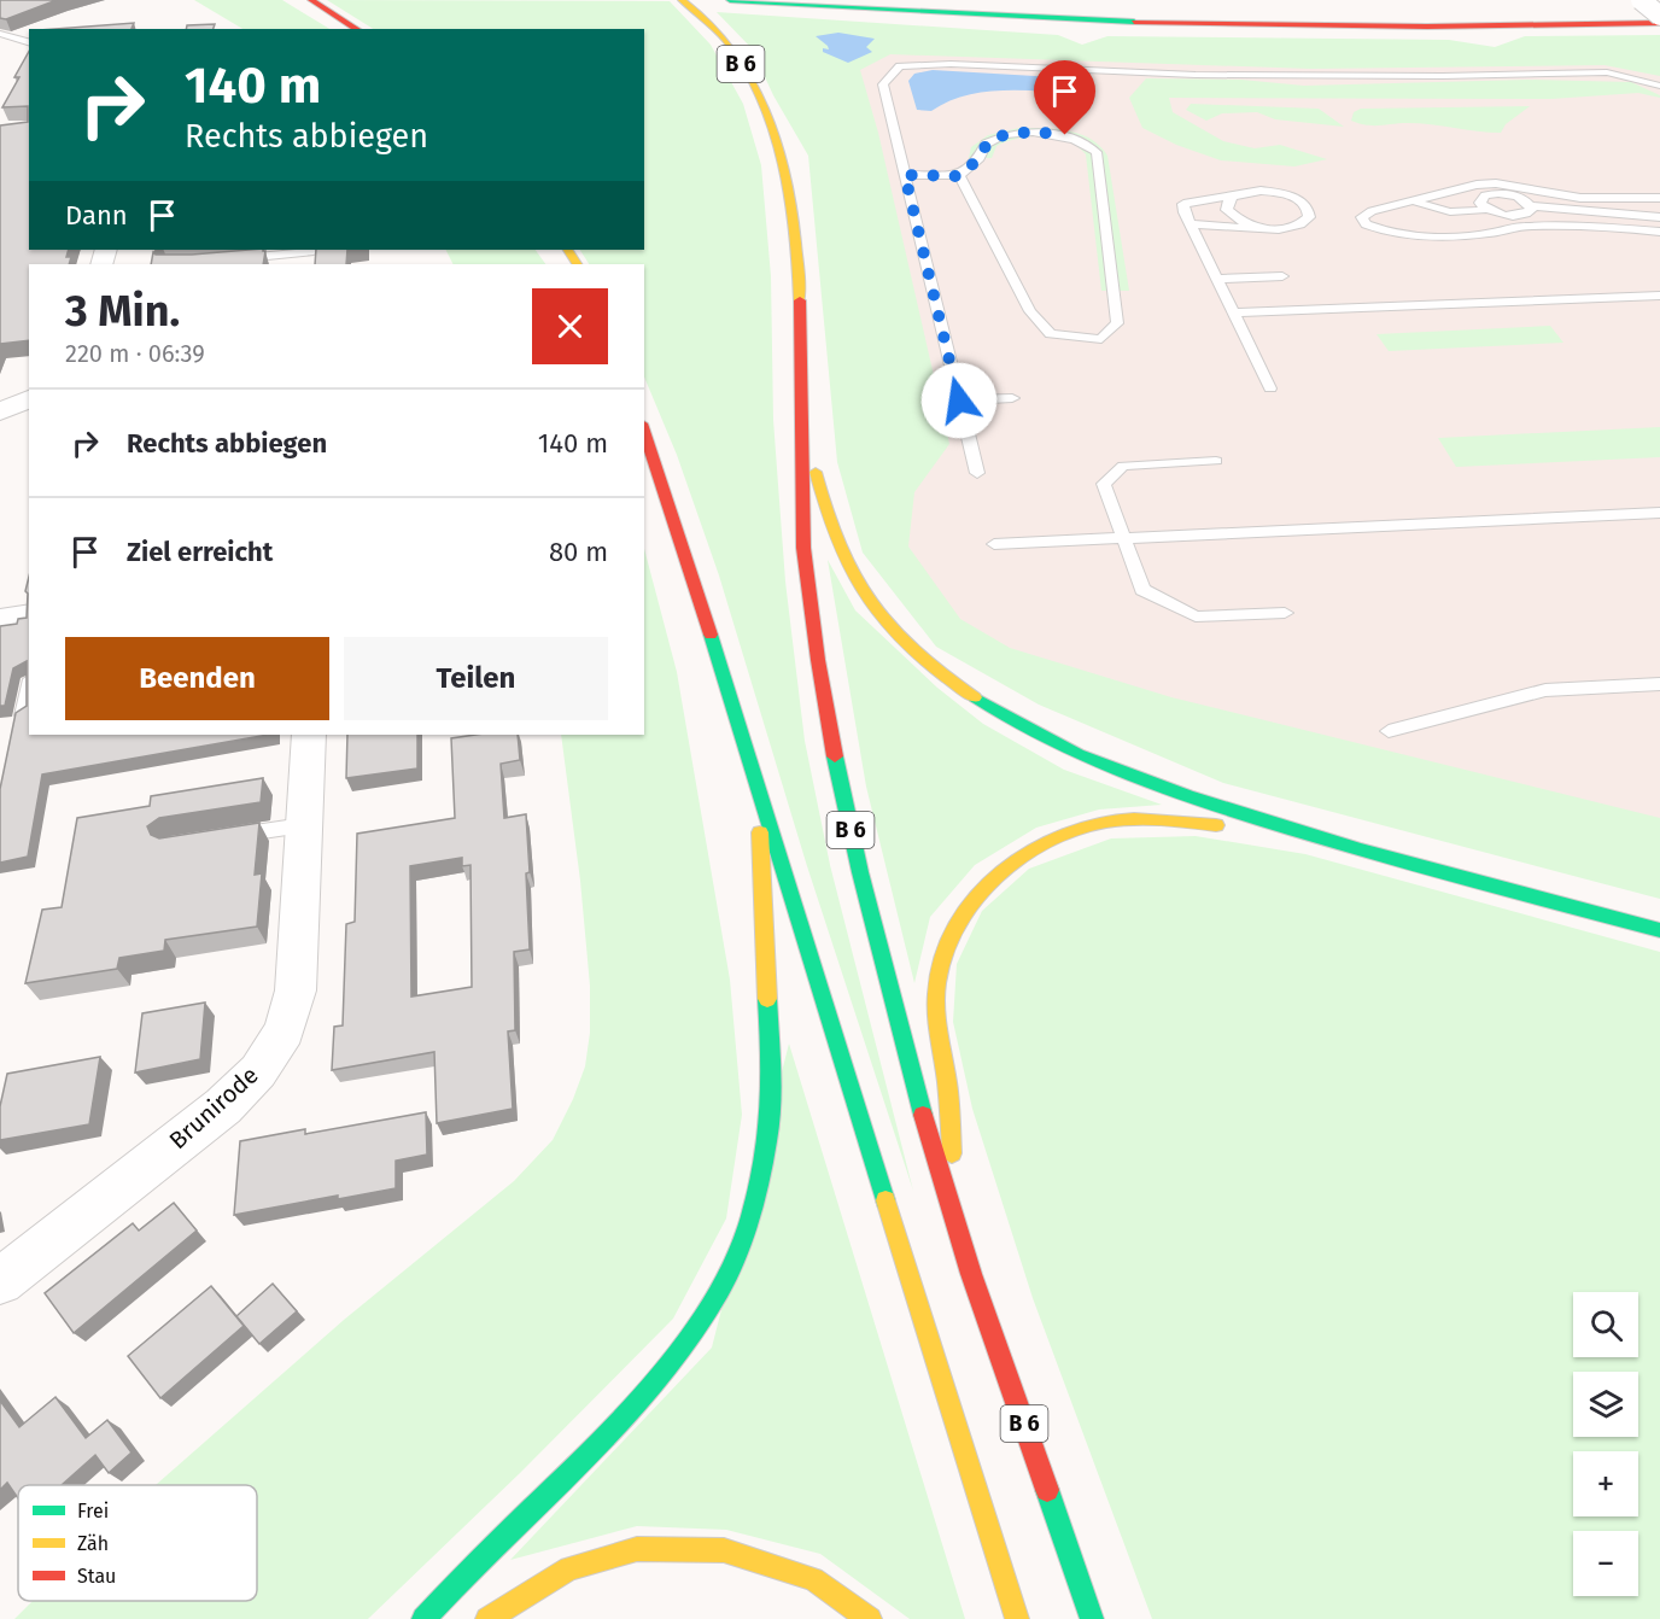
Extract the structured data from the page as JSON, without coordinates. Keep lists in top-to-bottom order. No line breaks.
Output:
{"streets":{"highway":["B 6"],"street":["Brunirode"]},"legend":["Frei","Zäh","Stau"],"page":{"turn":["140 m","Rechts abbiegen"],"then":"Dann","heading":["3 Min.","220 m · 06:39"],"list":[{"name":"Rechts abbiegen","value":"140 m"},{"name":"Ziel erreicht","value":"80 m"}],"buttons":["Beenden","Teilen"],"map_buttons":["+","−"]}}
